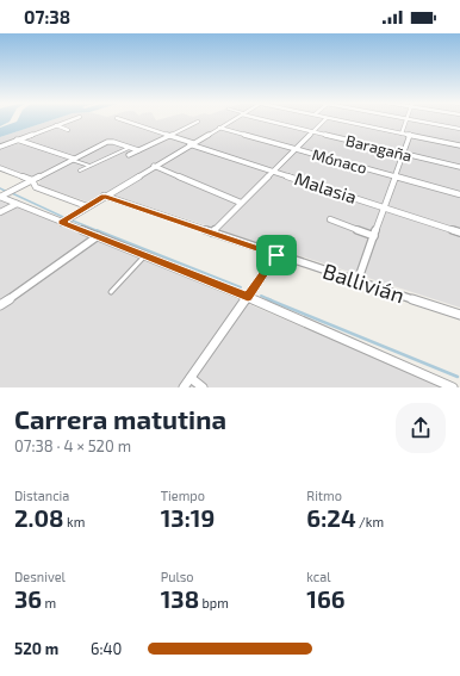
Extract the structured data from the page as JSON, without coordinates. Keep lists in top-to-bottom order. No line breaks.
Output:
{"streets":{"street":["Baragaña","Mónaco","Malasia","Ballivián"]},"page":{"status":"07:38","heading":["Carrera matutina","07:38 · 4 × 520 m"],"stats":[["Distancia","2.08 km"],["Tiempo","13:19"],["Ritmo","6:24 /km"],["Desnivel","36 m"],["Pulso","138 bpm"],["kcal","166"]],"list":[{"name":"520 m","note":"6:40"}]}}
